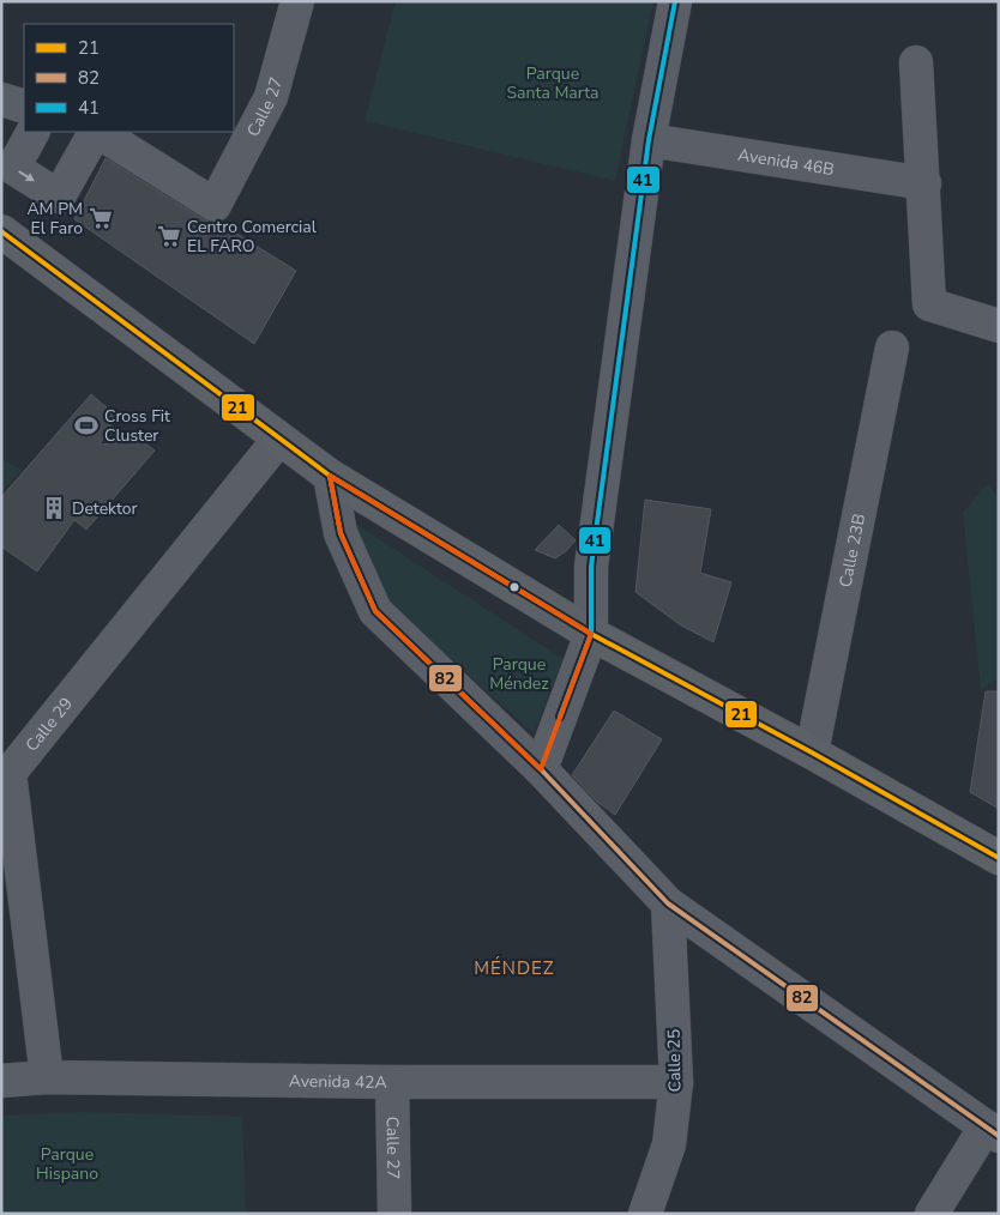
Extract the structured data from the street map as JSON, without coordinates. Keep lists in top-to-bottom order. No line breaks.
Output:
{"streets":{"street":["Calle 27","Avenida 46B","Calle 23B","Calle 29","Calle 25","Avenida 42A"]},"crossings":[["Calle 27","Avenida 42A"],["Calle 29","Avenida 42A"],["Calle 25","Avenida 42A"]],"districts":["MÉNDEZ"],"parks":["Parque Santa Marta","Parque Méndez","Parque Hispano"],"places":{"supermarket":["AM PM El Faro","Centro Comercial EL FARO"],"sports":["Cross Fit Cluster"],"building":["Detektor"]},"lines":["transit line 41","transit line 21","transit line 82"],"legend":["21","82","41"]}
